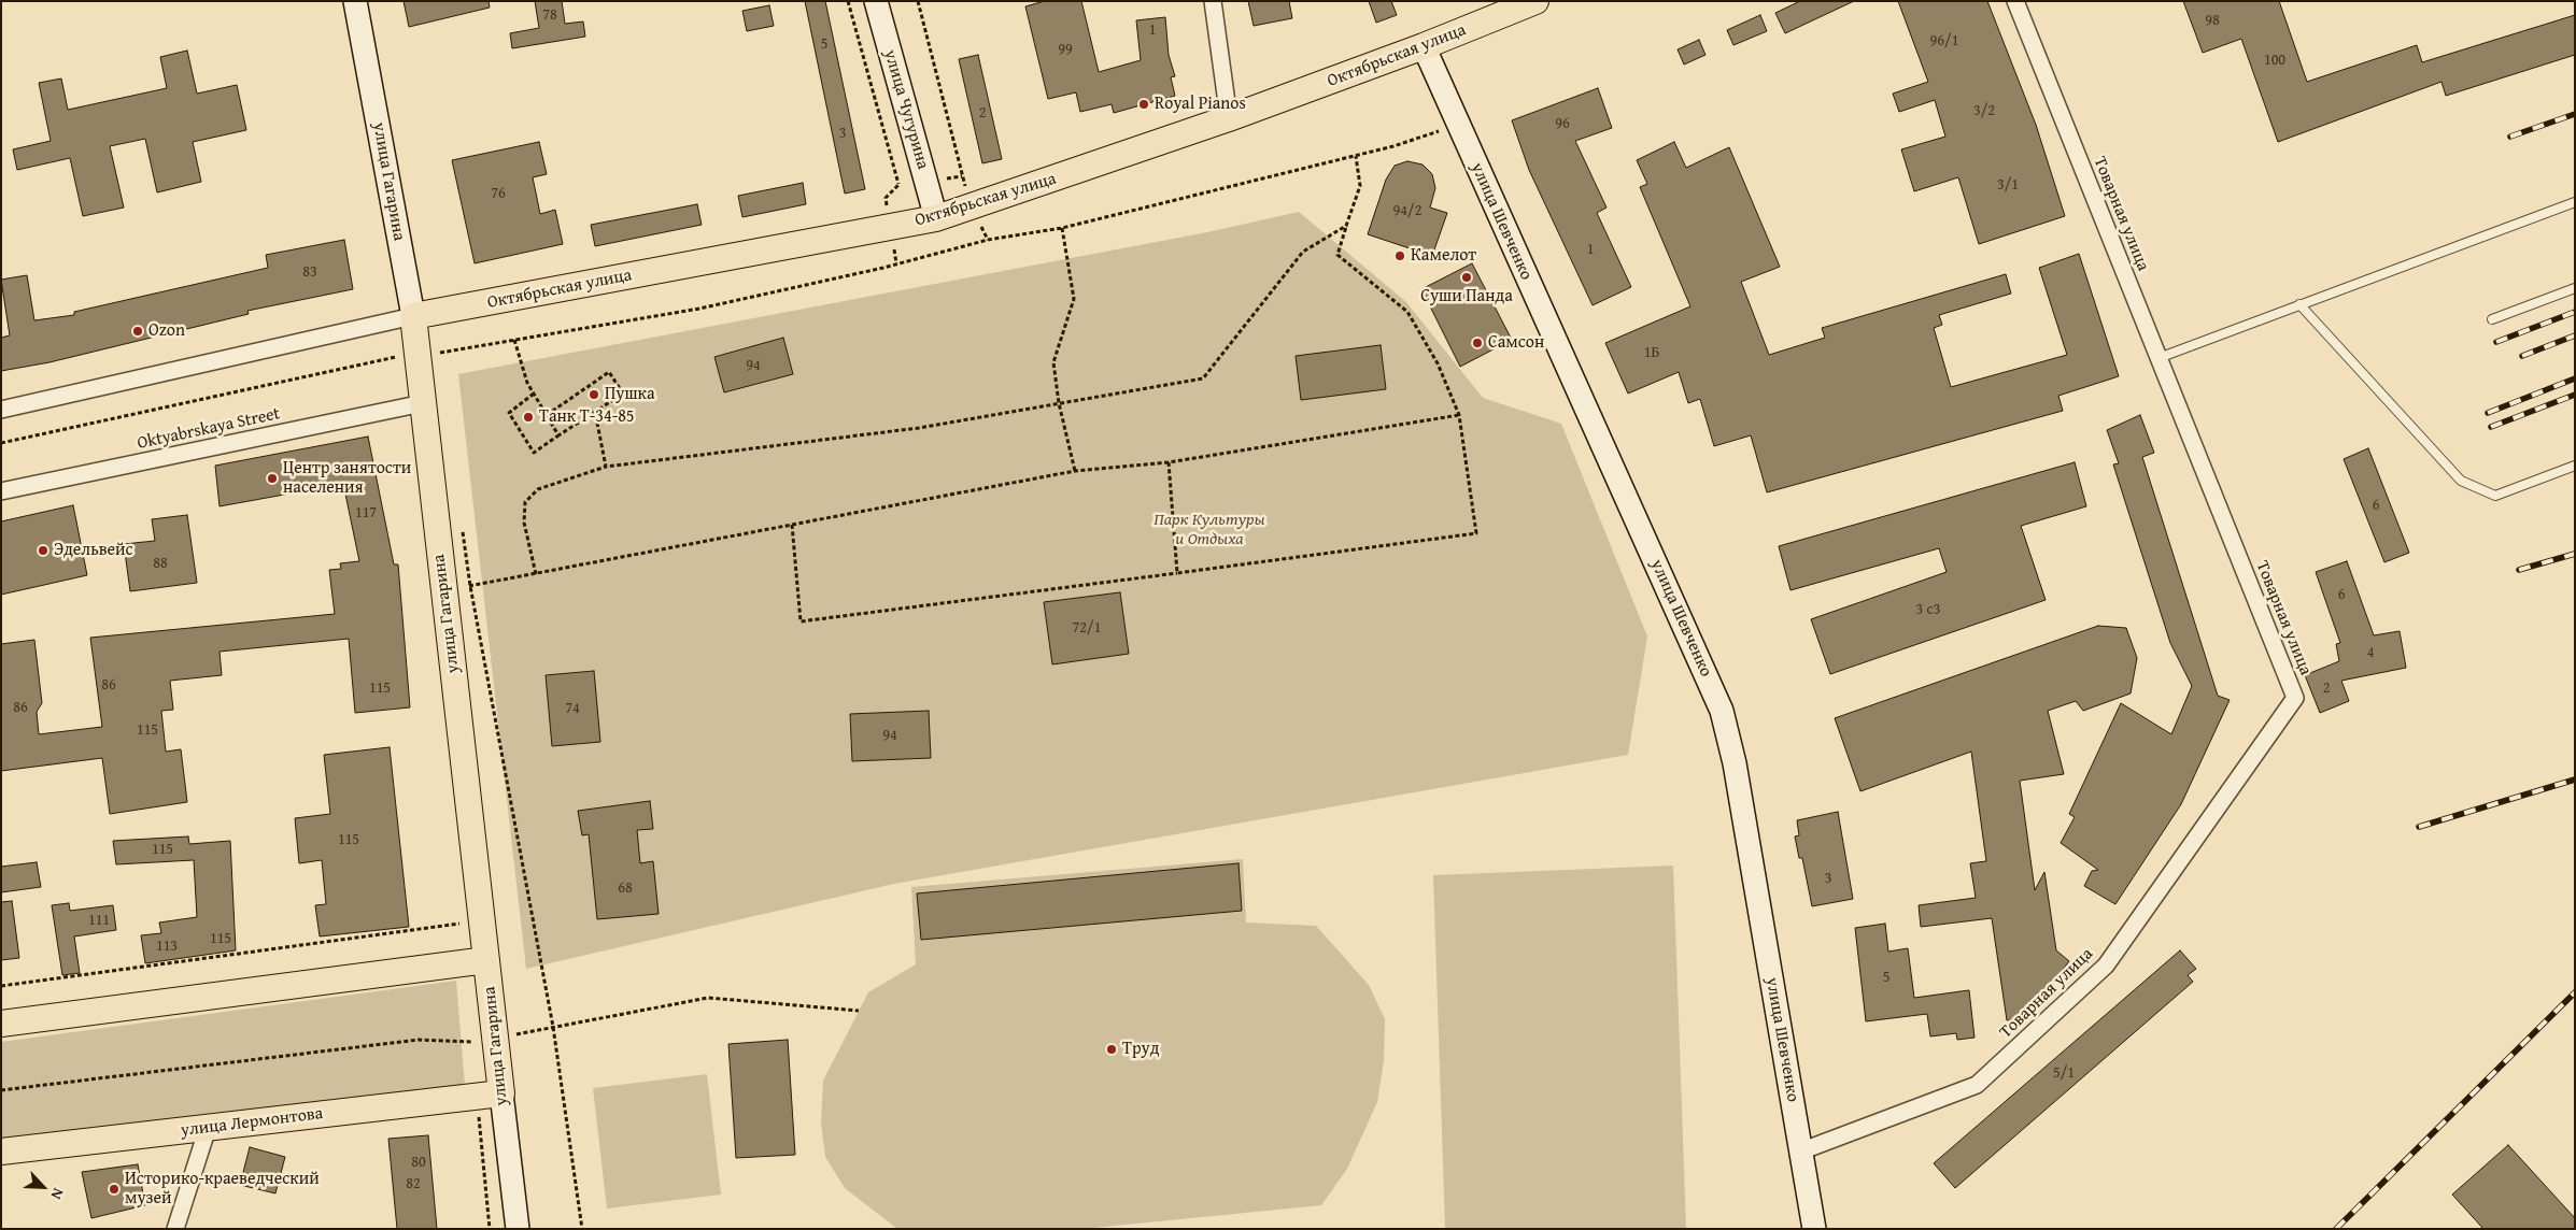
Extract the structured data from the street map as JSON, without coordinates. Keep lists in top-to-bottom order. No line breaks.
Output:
{"streets":{"main road":["Октябрьская улица","улица Гагарина","улица Лермонтова"],"street":["улица Чугурина","Товарная улица","улица Шевченко","Oktyabrskaya Street"]},"crossings":[["Октябрьская улица","улица Чугурина"],["Октябрьская улица","улица Гагарина"],["Октябрьская улица","улица Шевченко"],["улица Гагарина","Oktyabrskaya Street"],["улица Гагарина","улица Лермонтова"],["Товарная улица","улица Шевченко"]],"parks":["Парк Культуры и Отдыха"],"places":["Royal Pianos","Камелот","Суши Панда","Ozon","Самсон","Пушка","Танк Т-34-85","Центр занятости населения","Эдельвейс","Труд","Историко-краеведческий музей"],"house_numbers":["78","98","1","96/1","5","99","100","3/2","2","96","3","3/1","76","94/2","1","83","1Б","94","6","117","88","6","3 с3","72/1","4","86","115","2","86","74","115","94","115","115","3","68","111","115","113","5","5/1","80","82"],"north":"bottom right"}
